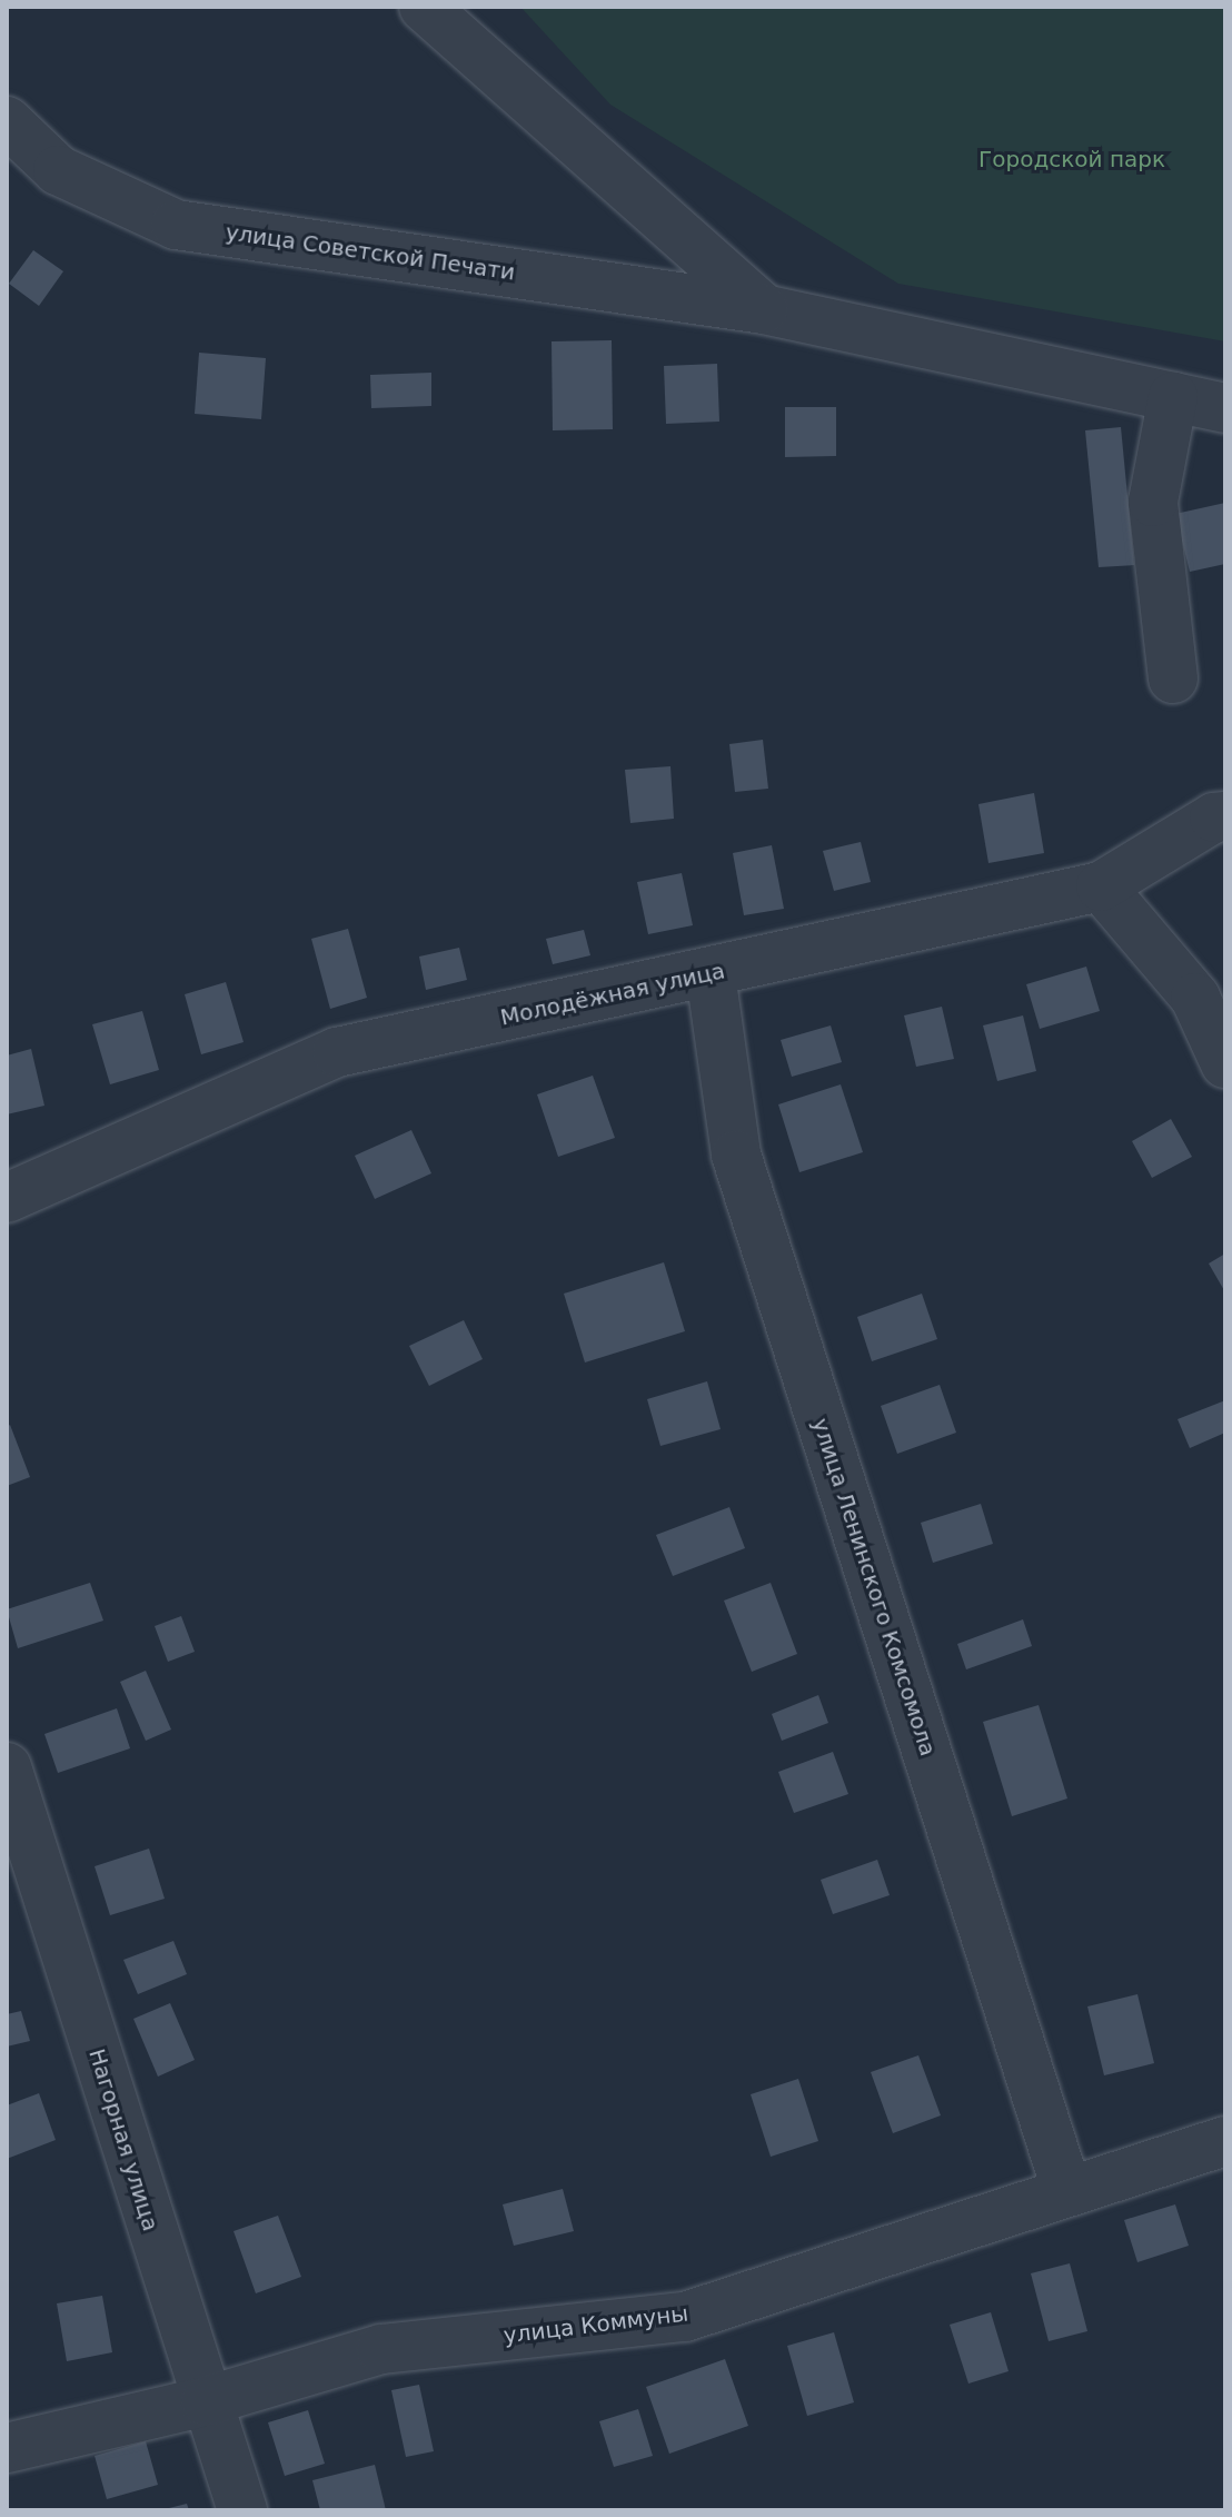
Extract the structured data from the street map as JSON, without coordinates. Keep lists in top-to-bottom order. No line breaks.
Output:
{"streets":{"street":["улица Советской Печати","Молодёжная улица","улица Ленинского Комсомола","Нагорная улица","улица Коммуны"]},"crossings":[["Молодёжная улица","улица Ленинского Комсомола"],["улица Ленинского Комсомола","улица Коммуны"],["Нагорная улица","улица Коммуны"]],"parks":["Городской парк"]}
